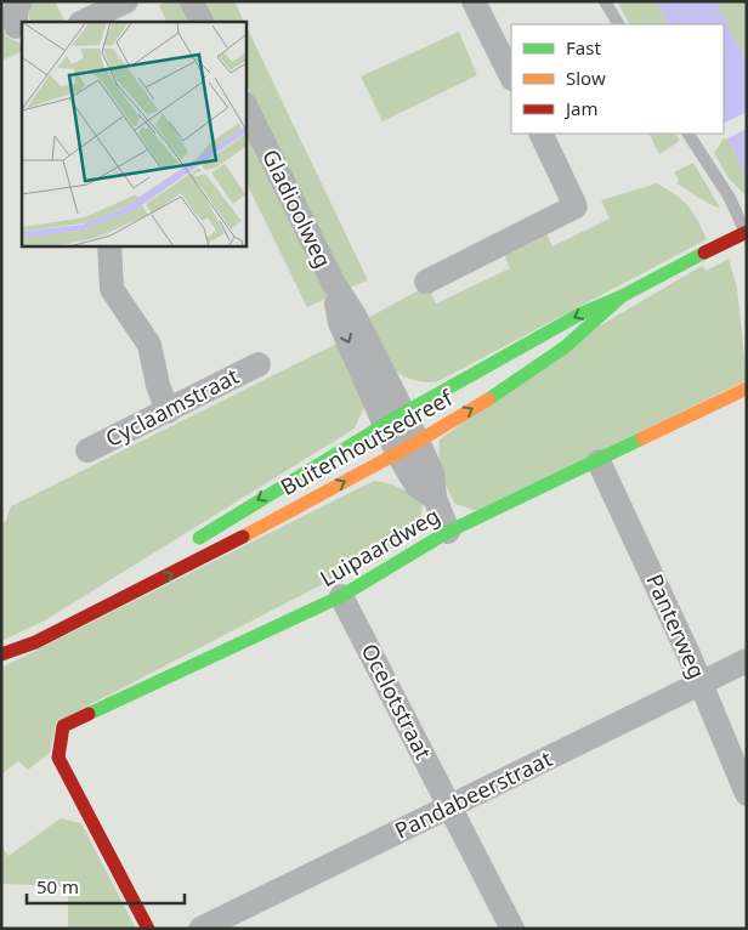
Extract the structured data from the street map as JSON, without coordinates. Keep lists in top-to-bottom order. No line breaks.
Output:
{"streets":{"main road":["Buitenhoutsedreef","Luipaardweg"],"street":["Gladioolweg","Cyclaamstraat","Panterweg","Ocelotstraat","Pandabeerstraat"]},"crossings":[["Gladioolweg","Buitenhoutsedreef"],["Gladioolweg","Luipaardweg"],["Luipaardweg","Panterweg"],["Luipaardweg","Ocelotstraat"],["Panterweg","Pandabeerstraat"],["Ocelotstraat","Pandabeerstraat"]],"legend":["Fast","Slow","Jam"],"scale_bar":"50 m"}
